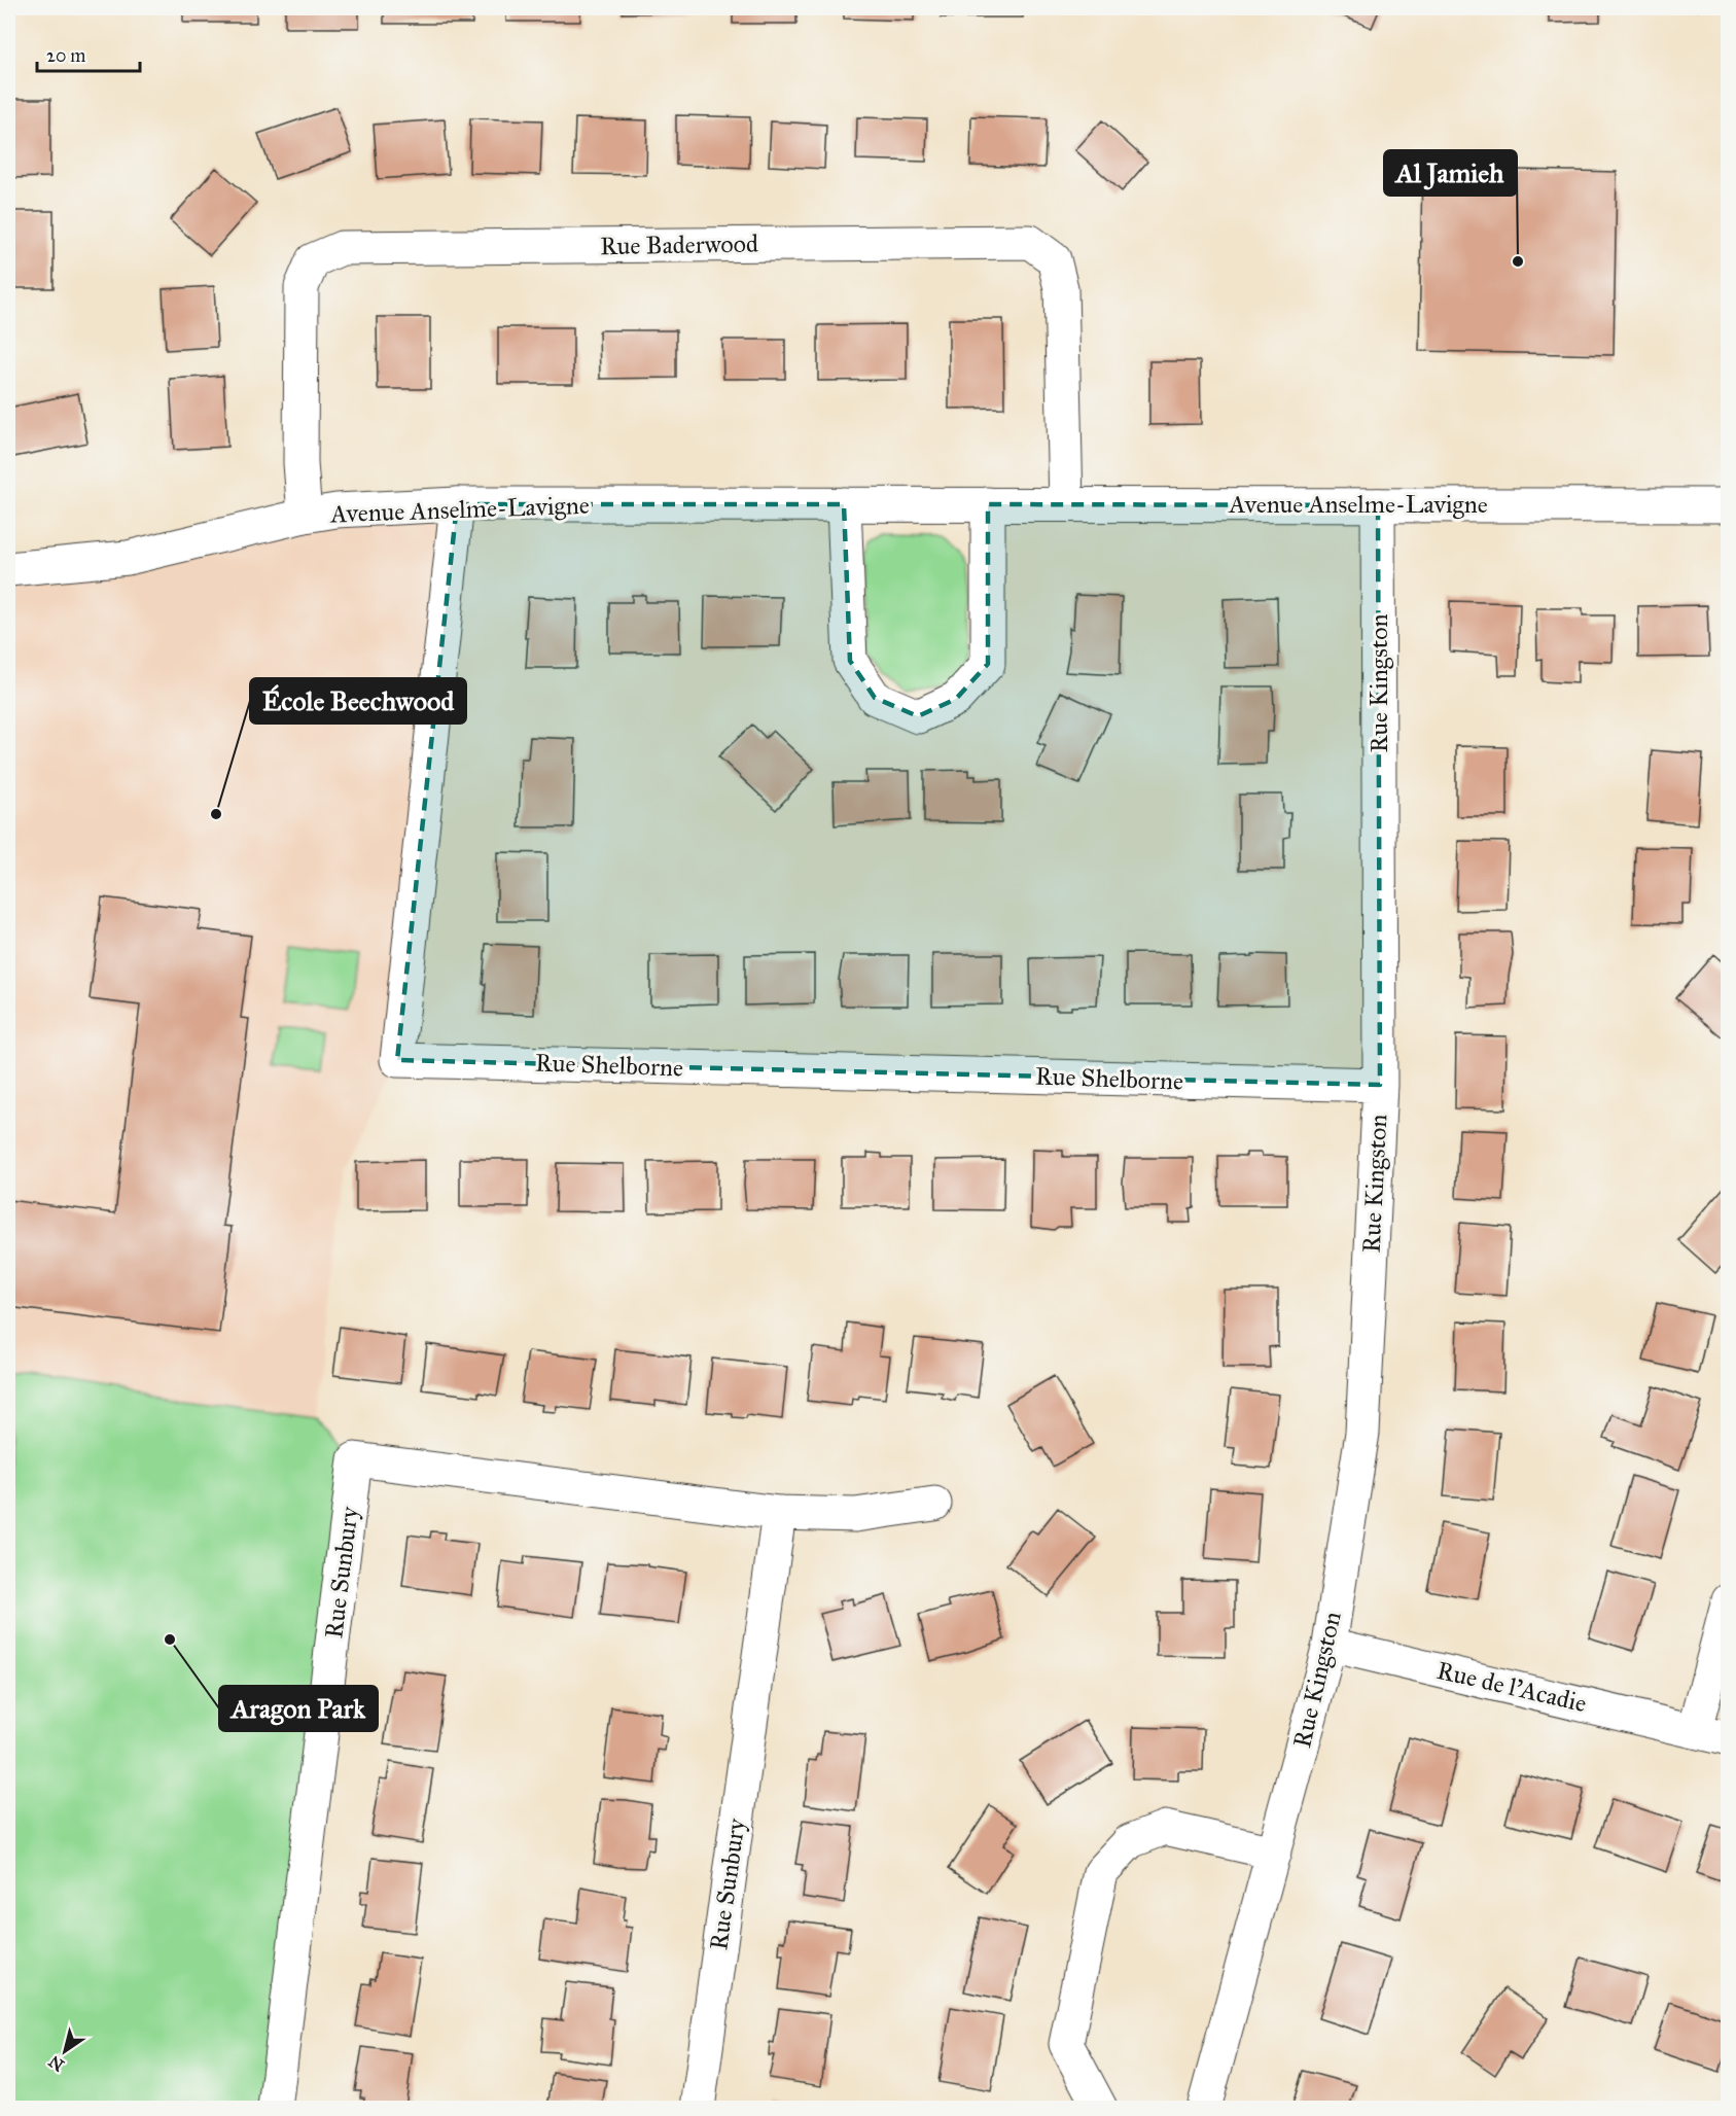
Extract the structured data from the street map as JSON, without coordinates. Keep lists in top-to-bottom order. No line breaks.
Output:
{"streets":{"street":["Rue Baderwood","Avenue Anselme-Lavigne","Rue Kingston","Rue Shelborne","Rue Sunbury","Rue de l'Acadie"]},"crossings":[["Rue Baderwood","Avenue Anselme-Lavigne"],["Avenue Anselme-Lavigne","Rue Kingston"],["Avenue Anselme-Lavigne","Rue Shelborne"],["Rue Kingston","Rue Shelborne"],["Rue Kingston","Rue de l'Acadie"]],"places":["Al Jamieh","École Beechwood","Aragon Park"],"scale_bar":"20 m","north":"bottom left"}
